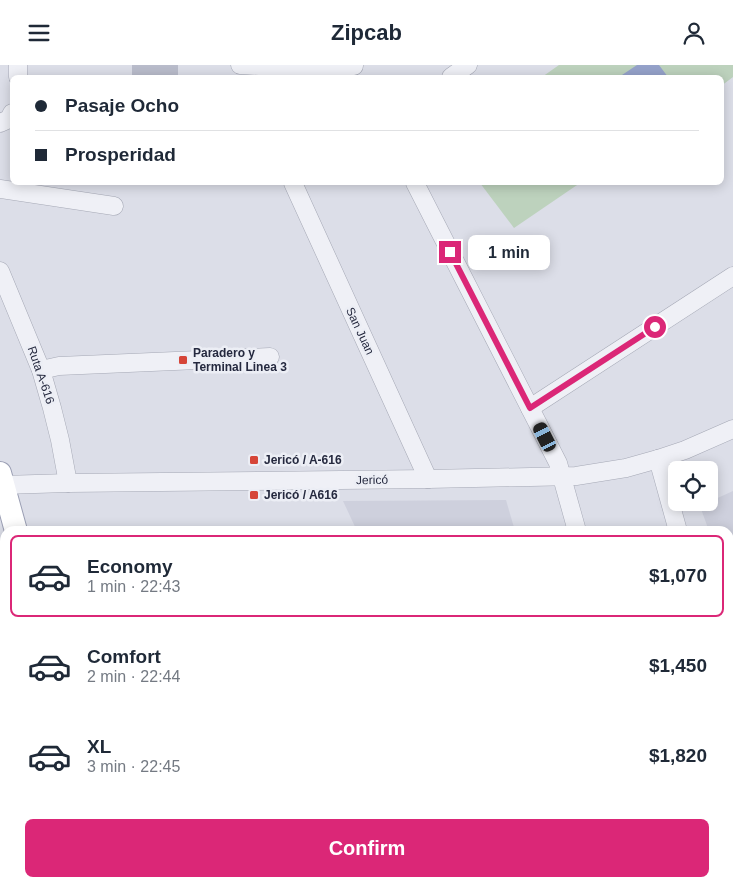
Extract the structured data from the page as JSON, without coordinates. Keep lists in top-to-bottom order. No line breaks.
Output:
{"streets":{"street":["San Juan","Ruta A-616","Jericó"]},"crossings":[["San Juan","Jericó"],["Ruta A-616","Jericó"]],"places":{"transit":["Paradero y Terminal Linea 3","Jericó / A-616","Jericó / A616"]},"page":{"header":"Zipcab","banner":["Pasaje Ocho","Prosperidad"],"bubble":"1 min","list":[{"name":"Economy","note":"1 min · 22:43","value":"$1,070"},{"name":"Comfort","note":"2 min · 22:44","value":"$1,450"},{"name":"XL","note":"3 min · 22:45","value":"$1,820"}],"buttons":"Confirm"}}
